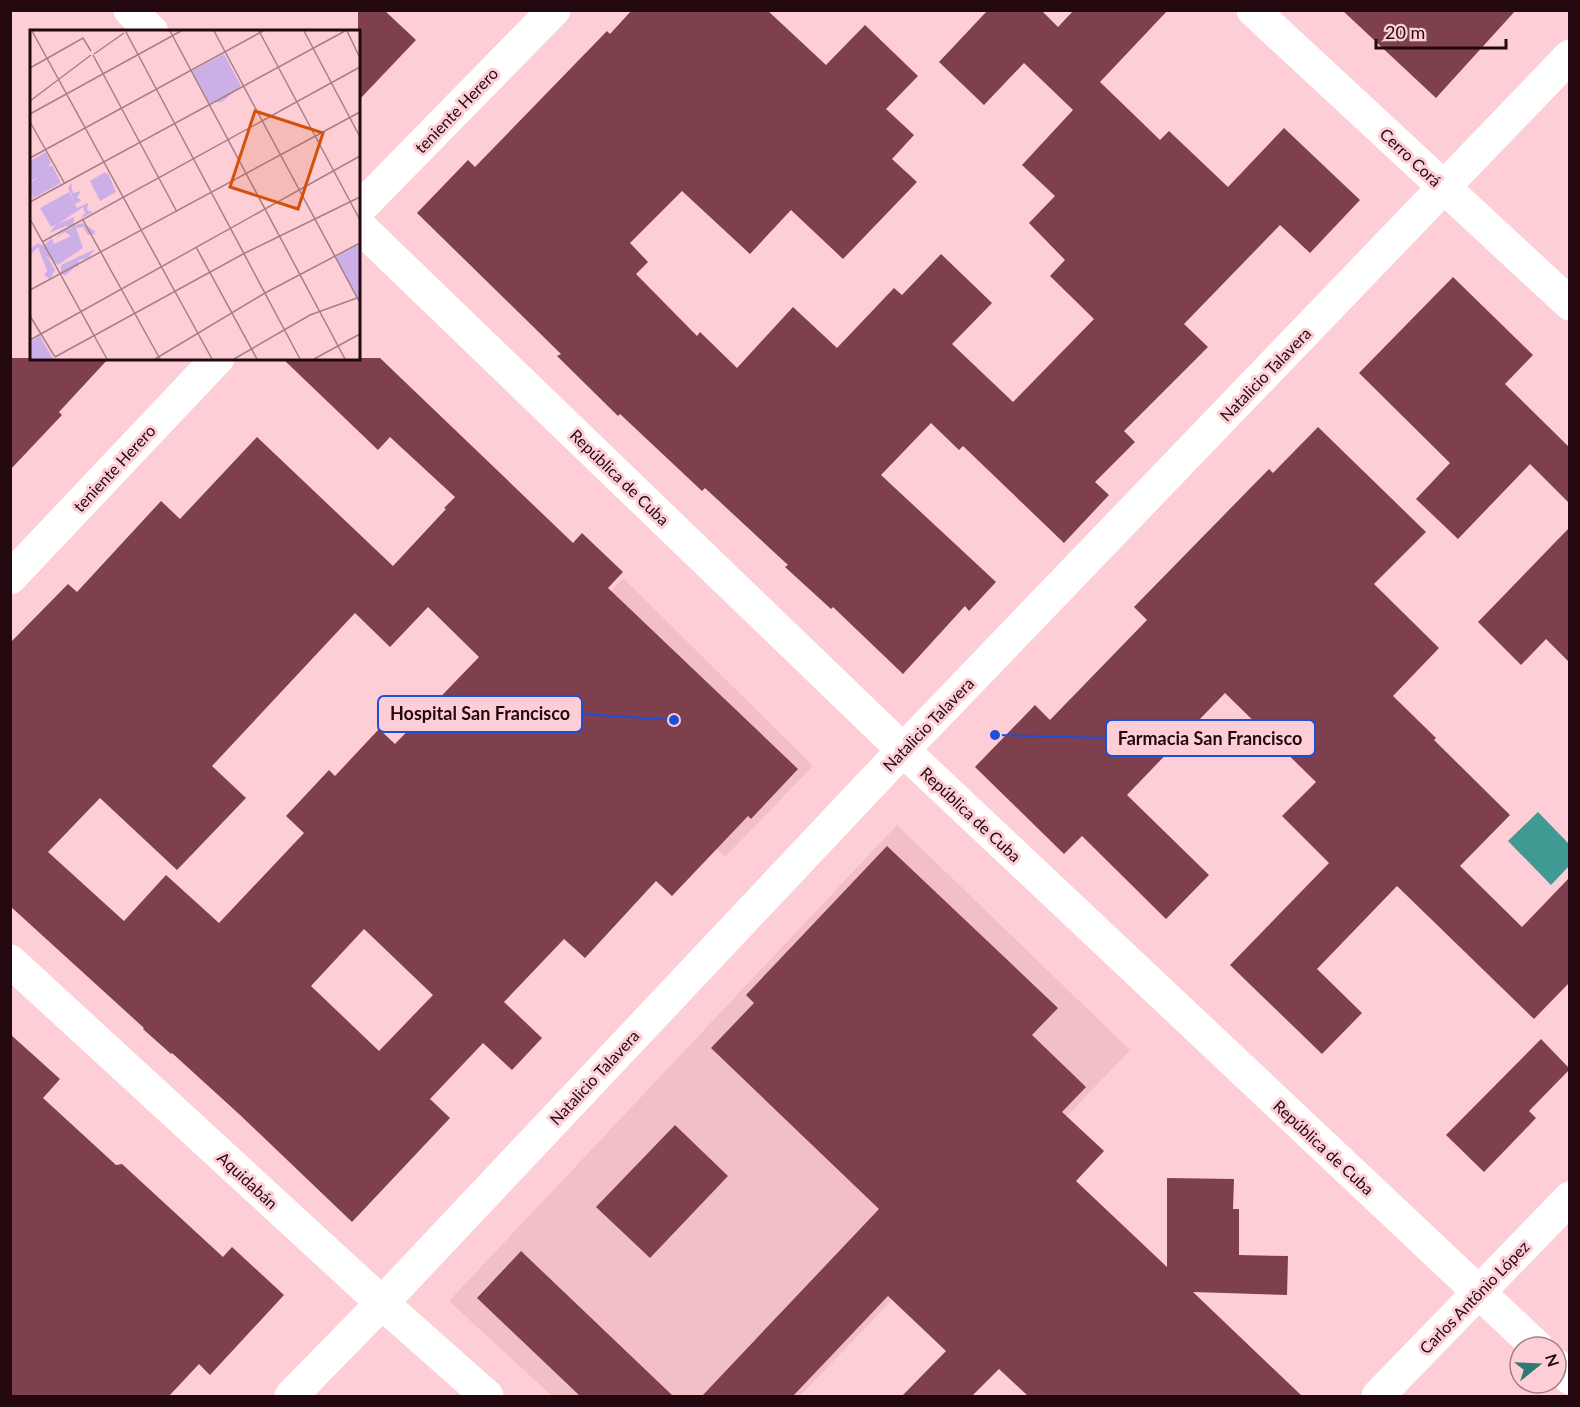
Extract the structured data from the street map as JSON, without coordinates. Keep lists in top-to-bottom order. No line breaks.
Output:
{"streets":{"street":["teniente Herero","Cerro Corá","Natalicio Talavera","República de Cuba","Aquidabán","Carlos Antônio López"]},"crossings":[["Cerro Corá","Natalicio Talavera"],["Natalicio Talavera","República de Cuba"],["Natalicio Talavera","Aquidabán"],["República de Cuba","Carlos Antônio López"]],"places":["Hospital San Francisco","Farmacia San Francisco"],"scale_bar":"20 m","north":"right"}
